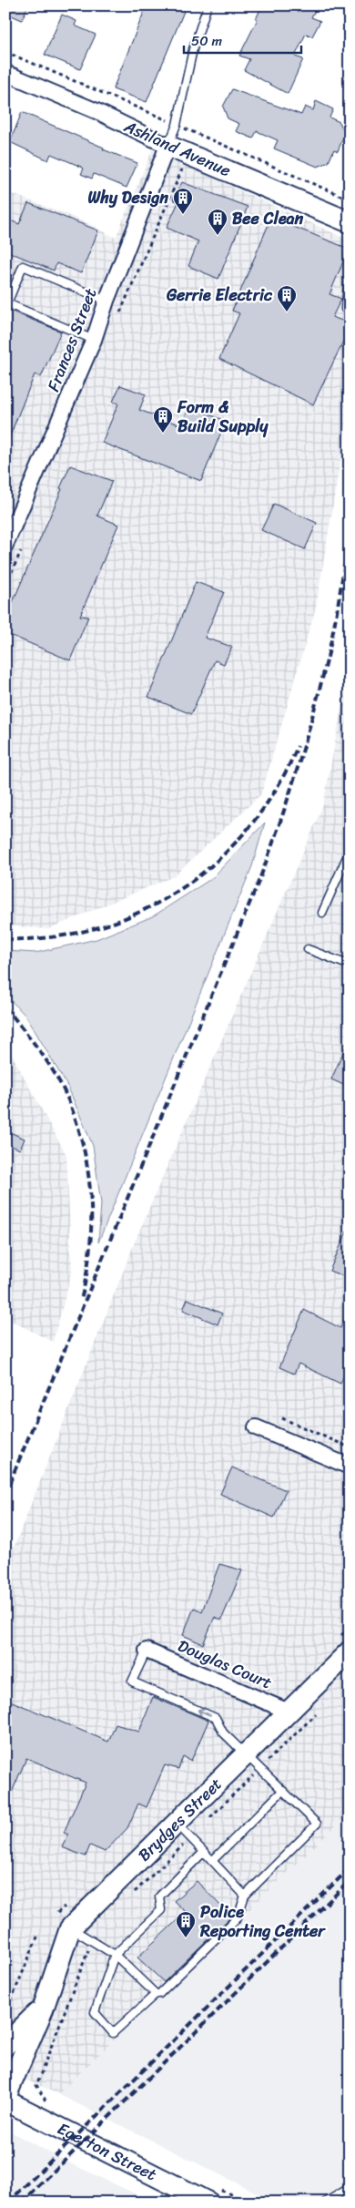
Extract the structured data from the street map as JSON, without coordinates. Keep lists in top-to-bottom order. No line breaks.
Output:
{"streets":{"street":["Ashland Avenue","Frances Street","Douglas Court","Brydges Street","Egerton Street"]},"crossings":[["Ashland Avenue","Frances Street"],["Douglas Court","Brydges Street"]],"places":{"building":["Why Design","Bee Clean","Gerrie Electric","Form & Build Supply","Police Reporting Center"]},"scale_bar":"50 m"}
